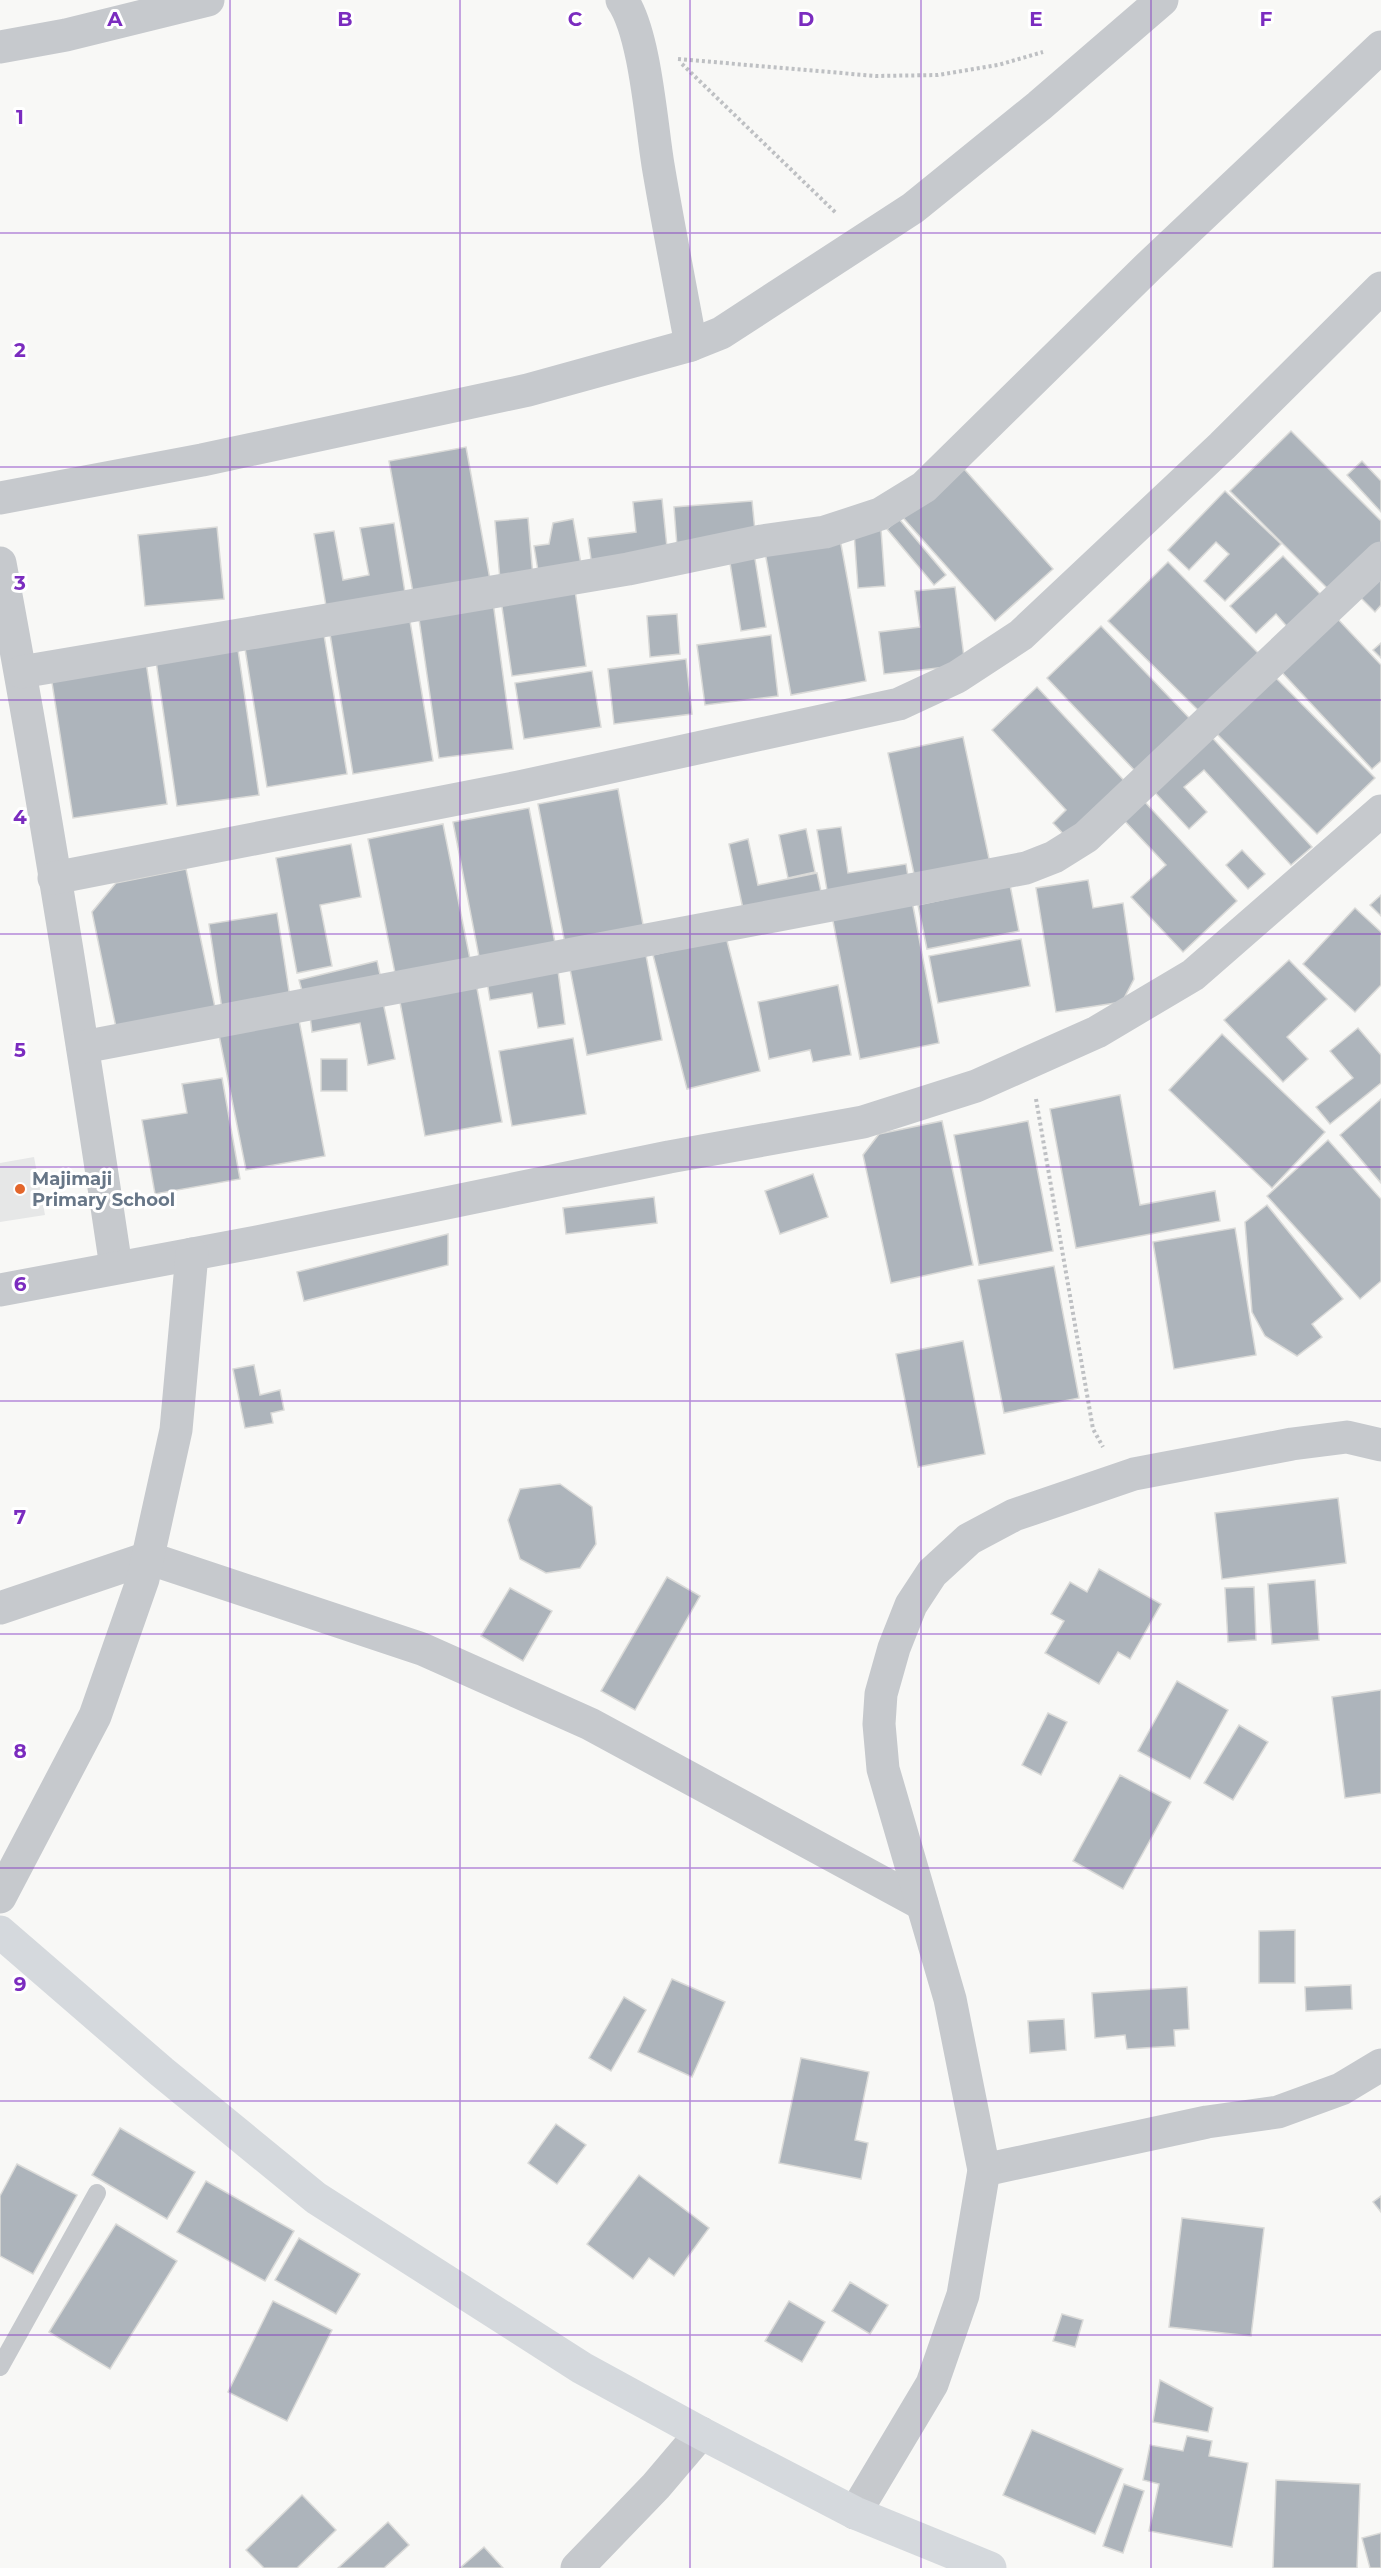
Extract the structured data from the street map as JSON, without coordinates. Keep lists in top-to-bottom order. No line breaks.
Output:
{"places":["Majimaji Primary School"],"grid":{"columns":["A","B","C","D","E","F"],"rows":["1","2","3","4","5","6","7","8","9"]}}
